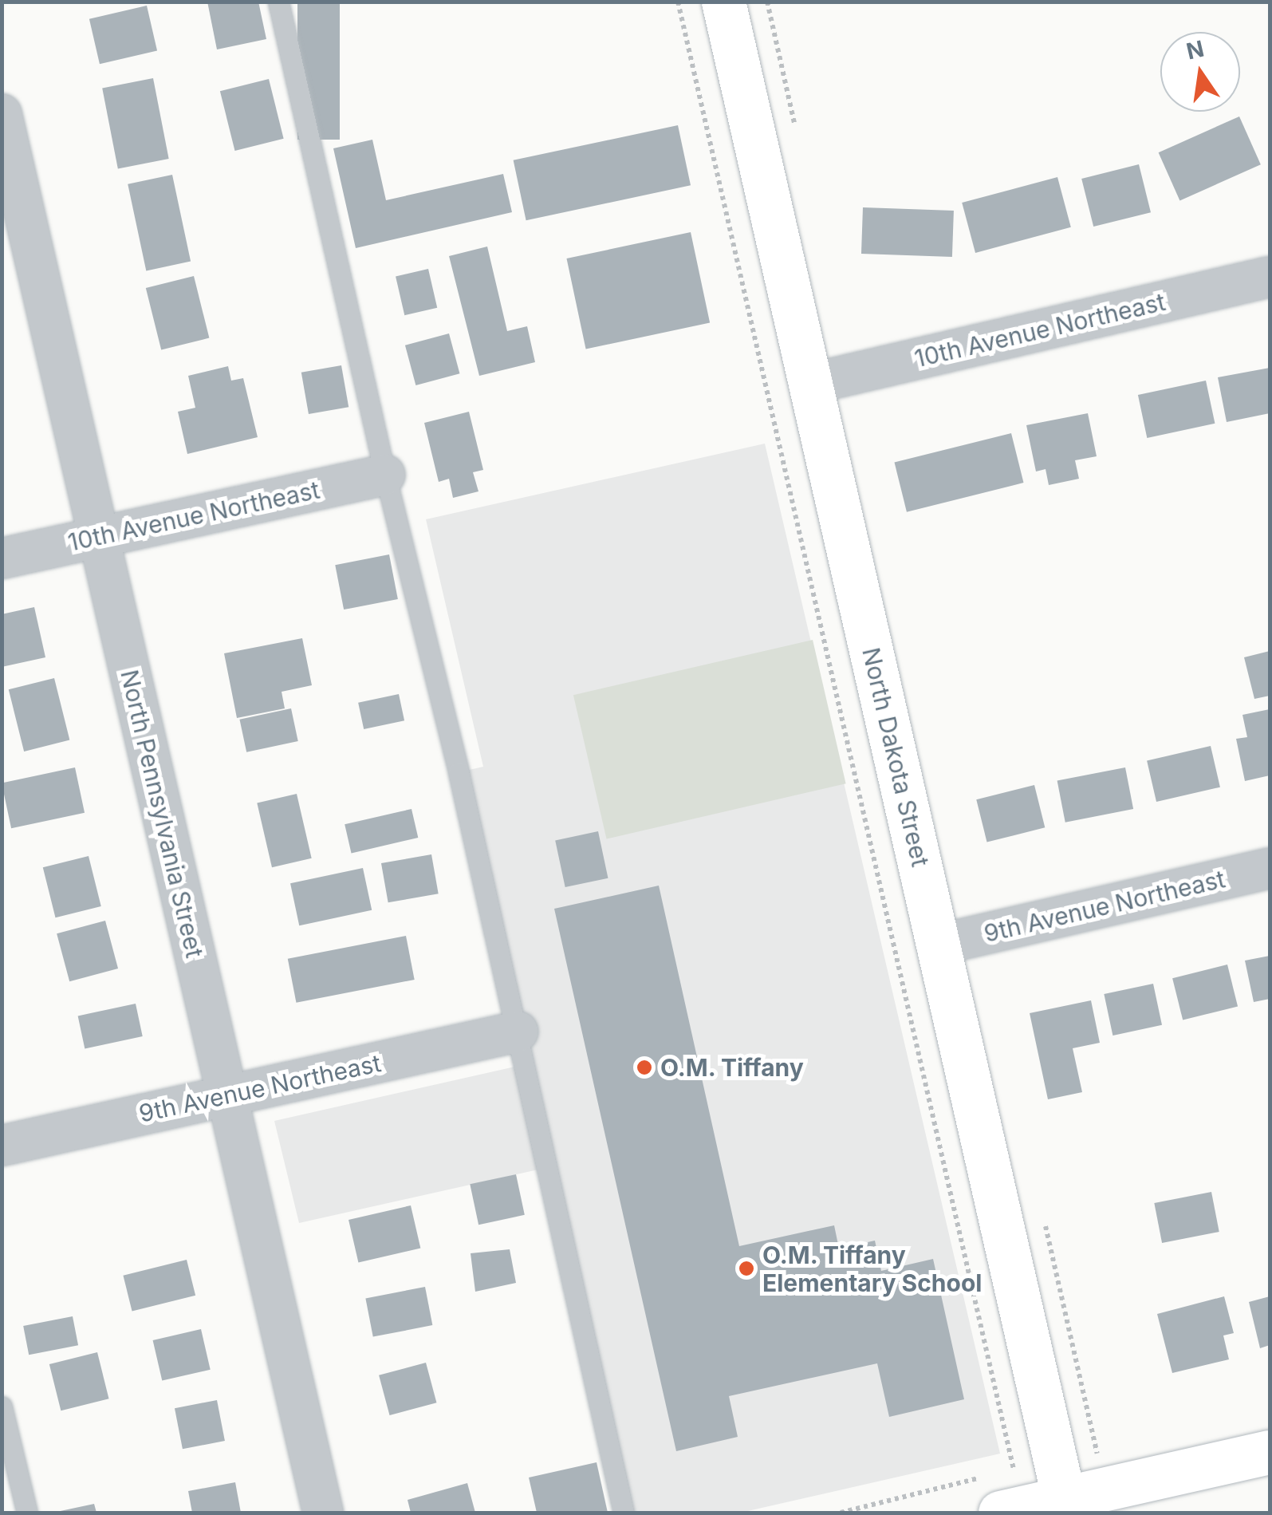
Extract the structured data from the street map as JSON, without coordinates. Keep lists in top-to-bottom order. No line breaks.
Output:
{"streets":{"street":["10th Avenue Northeast","North Dakota Street","North Pennsylvania Street","9th Avenue Northeast"]},"crossings":[["10th Avenue Northeast","North Dakota Street"],["10th Avenue Northeast","North Pennsylvania Street"],["North Dakota Street","9th Avenue Northeast"],["North Pennsylvania Street","9th Avenue Northeast"]],"places":["O.M. Tiffany","O.M. Tiffany Elementary School"],"north":"top"}
